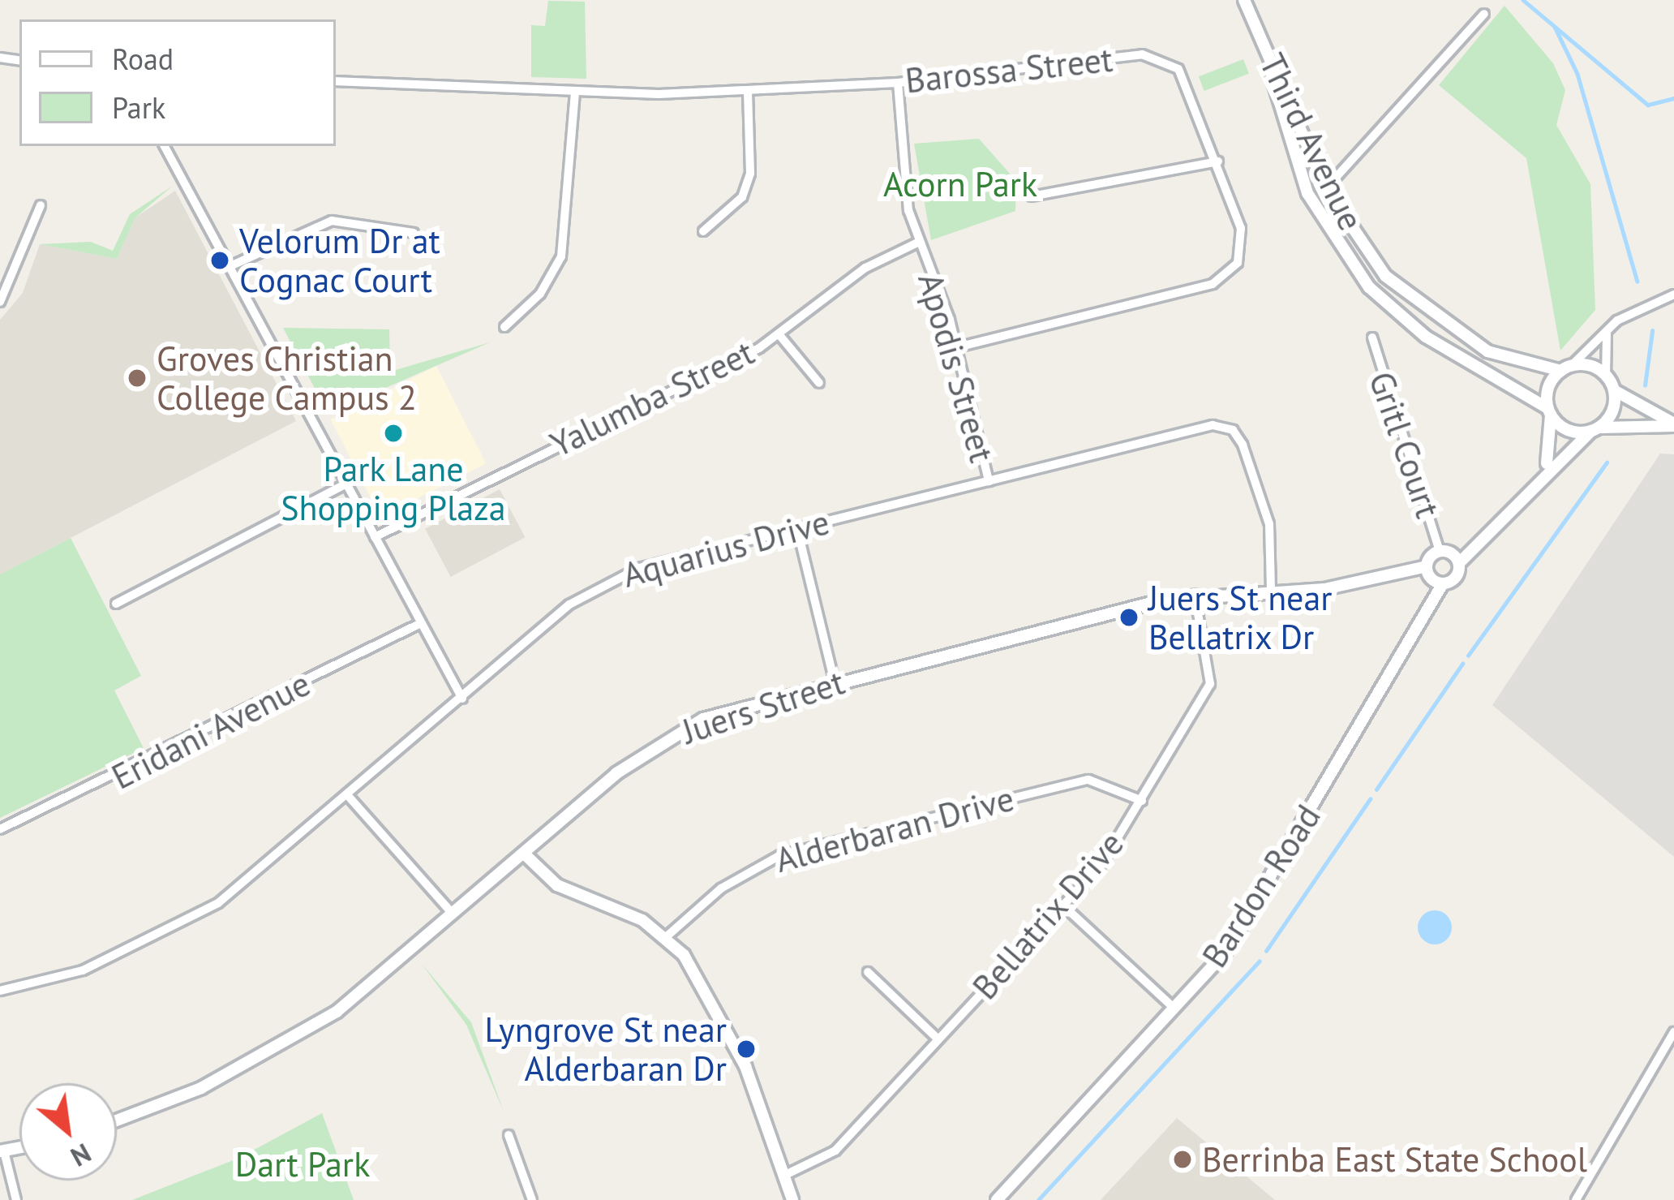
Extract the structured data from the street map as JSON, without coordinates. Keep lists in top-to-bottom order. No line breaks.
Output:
{"streets":{"street":["Barossa Street","Third Avenue","Apodis Street","Yalumba Street","Gritl Court","Aquarius Drive","Juers Street","Eridani Avenue","Alderbaran Drive","Bardon Road","Bellatrix Drive"]},"crossings":[["Barossa Street","Apodis Street"],["Apodis Street","Yalumba Street"],["Apodis Street","Aquarius Drive"],["Aquarius Drive","Juers Street"],["Juers Street","Bellatrix Drive"],["Alderbaran Drive","Bellatrix Drive"]],"parks":["Acorn Park","Dart Park"],"places":["Velorum Dr at Cognac Court","Groves Christian College Campus 2","Park Lane Shopping Plaza","Juers St near Bellatrix Dr","Lyngrove St near Alderbaran Dr","Berrinba East State School"],"legend":["Road","Park"],"north":"bottom right"}
